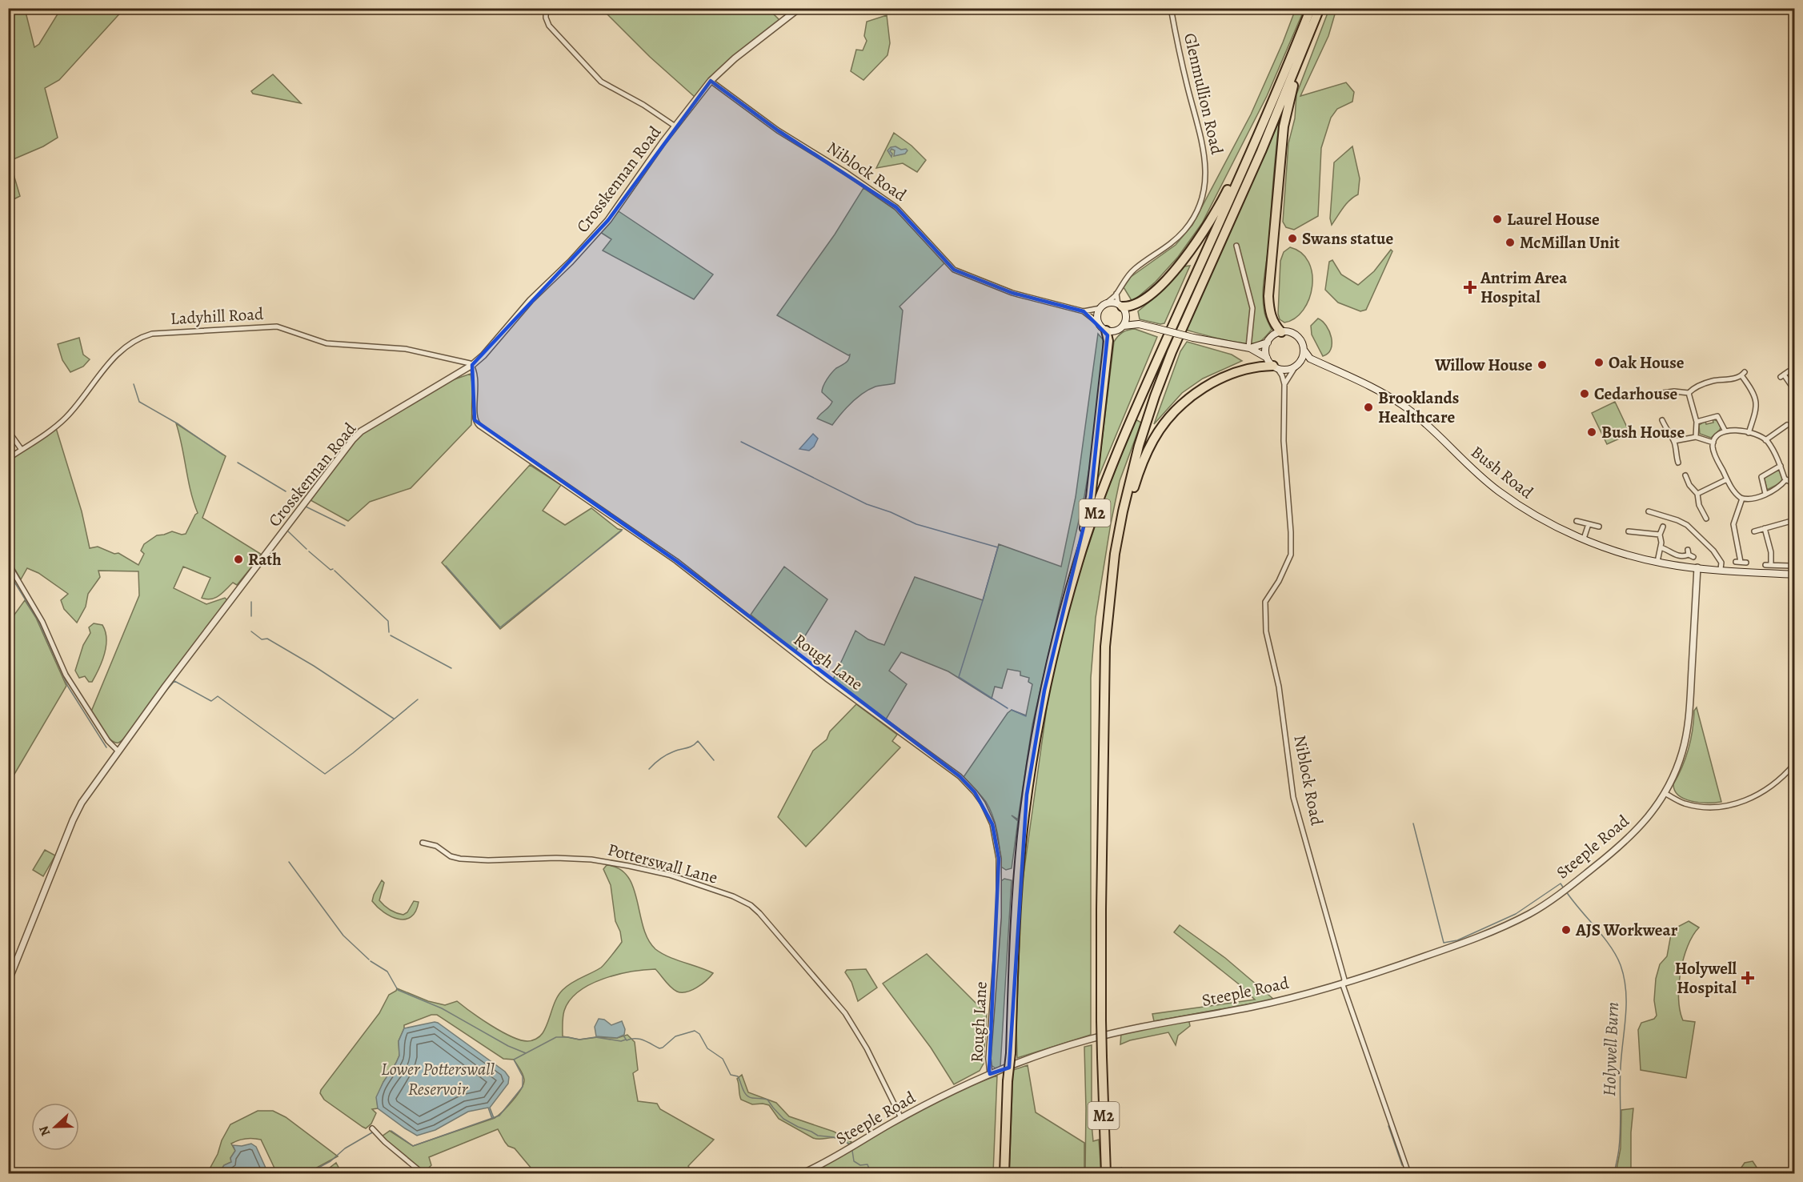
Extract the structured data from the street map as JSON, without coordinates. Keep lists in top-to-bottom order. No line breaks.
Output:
{"streets":{"highway":["M2"],"main road":["Bush Road"],"street":["Glenmullion Road","Niblock Road","Crosskennan Road","Ladyhill Road","Rough Lane","Steeple Road","Potterswall Lane"]},"crossings":[["Glenmullion Road","Niblock Road"],["Niblock Road","Crosskennan Road"],["Niblock Road","Steeple Road"],["Crosskennan Road","Ladyhill Road"],["Crosskennan Road","Rough Lane"],["Ladyhill Road","Rough Lane"],["Bush Road","Steeple Road"],["Rough Lane","Steeple Road"],["Steeple Road","Potterswall Lane"]],"water":["Holywell Burn","Lower Potterswall Reservoir"],"places":{"other":["Laurel House","Swans statue","McMillan Unit","Oak House","Willow House","Cedarhouse","Brooklands Healthcare","Bush House","Rath","AJS Workwear"],"health":["Antrim Area Hospital","Holywell Hospital"]},"north":"left"}
